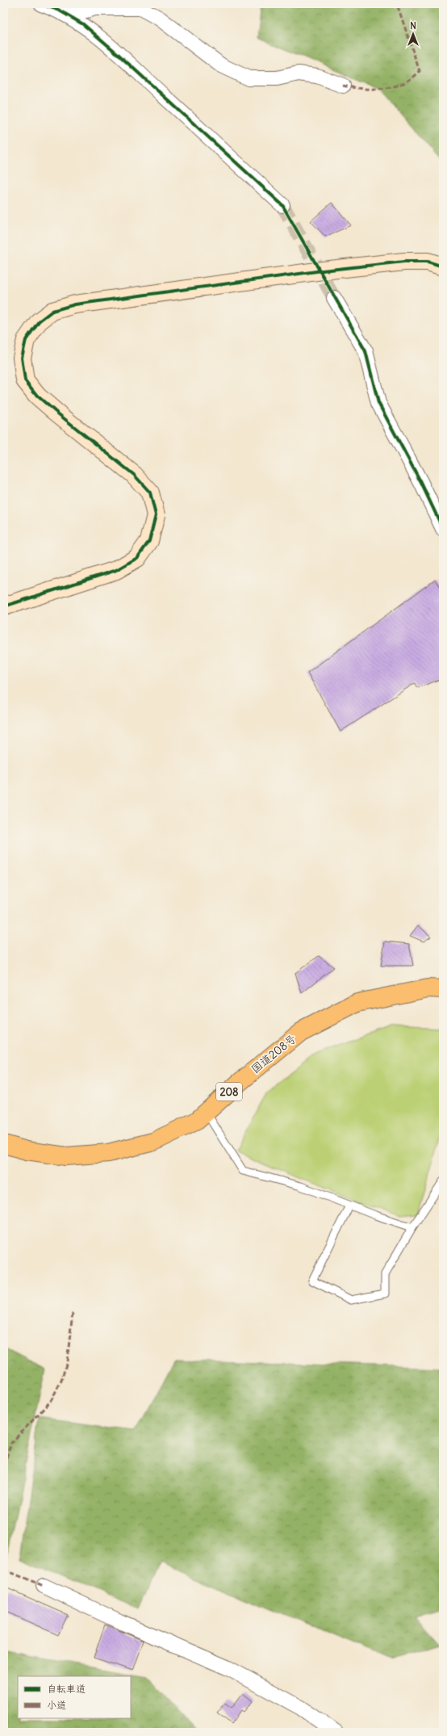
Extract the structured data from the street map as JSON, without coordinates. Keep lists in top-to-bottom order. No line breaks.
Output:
{"streets":{"highway":["国道208号","208"]},"legend":["自転車道","小道"],"north":"top"}
